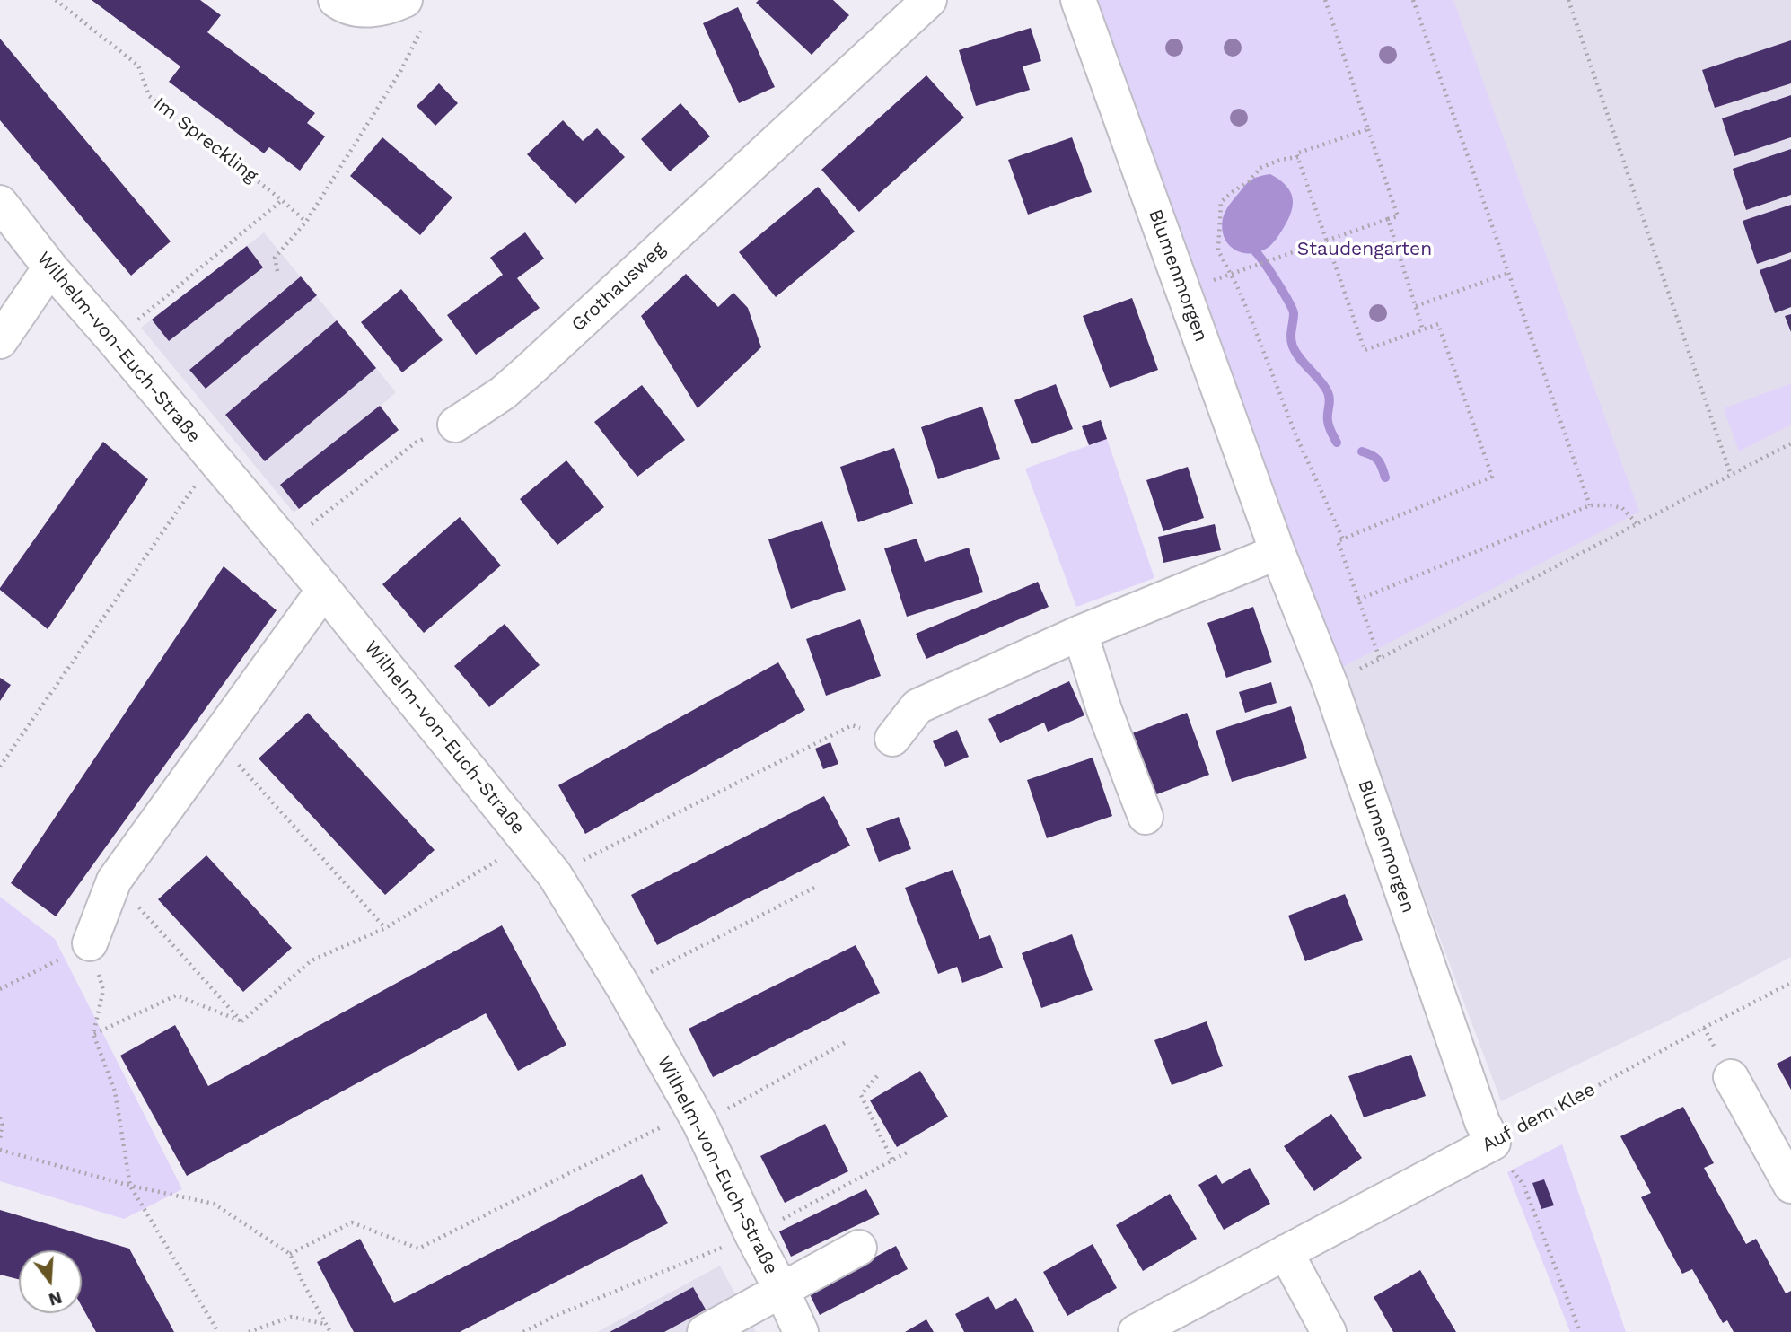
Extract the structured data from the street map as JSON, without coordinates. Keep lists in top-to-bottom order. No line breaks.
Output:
{"streets":{"street":["Blumenmorgen","Grothausweg","Wilhelm-von-Euch-Straße","Auf dem Klee"],"path":["Im Spreckling"]},"crossings":[["Blumenmorgen","Auf dem Klee"]],"parks":["Staudengarten"],"north":"bottom"}
